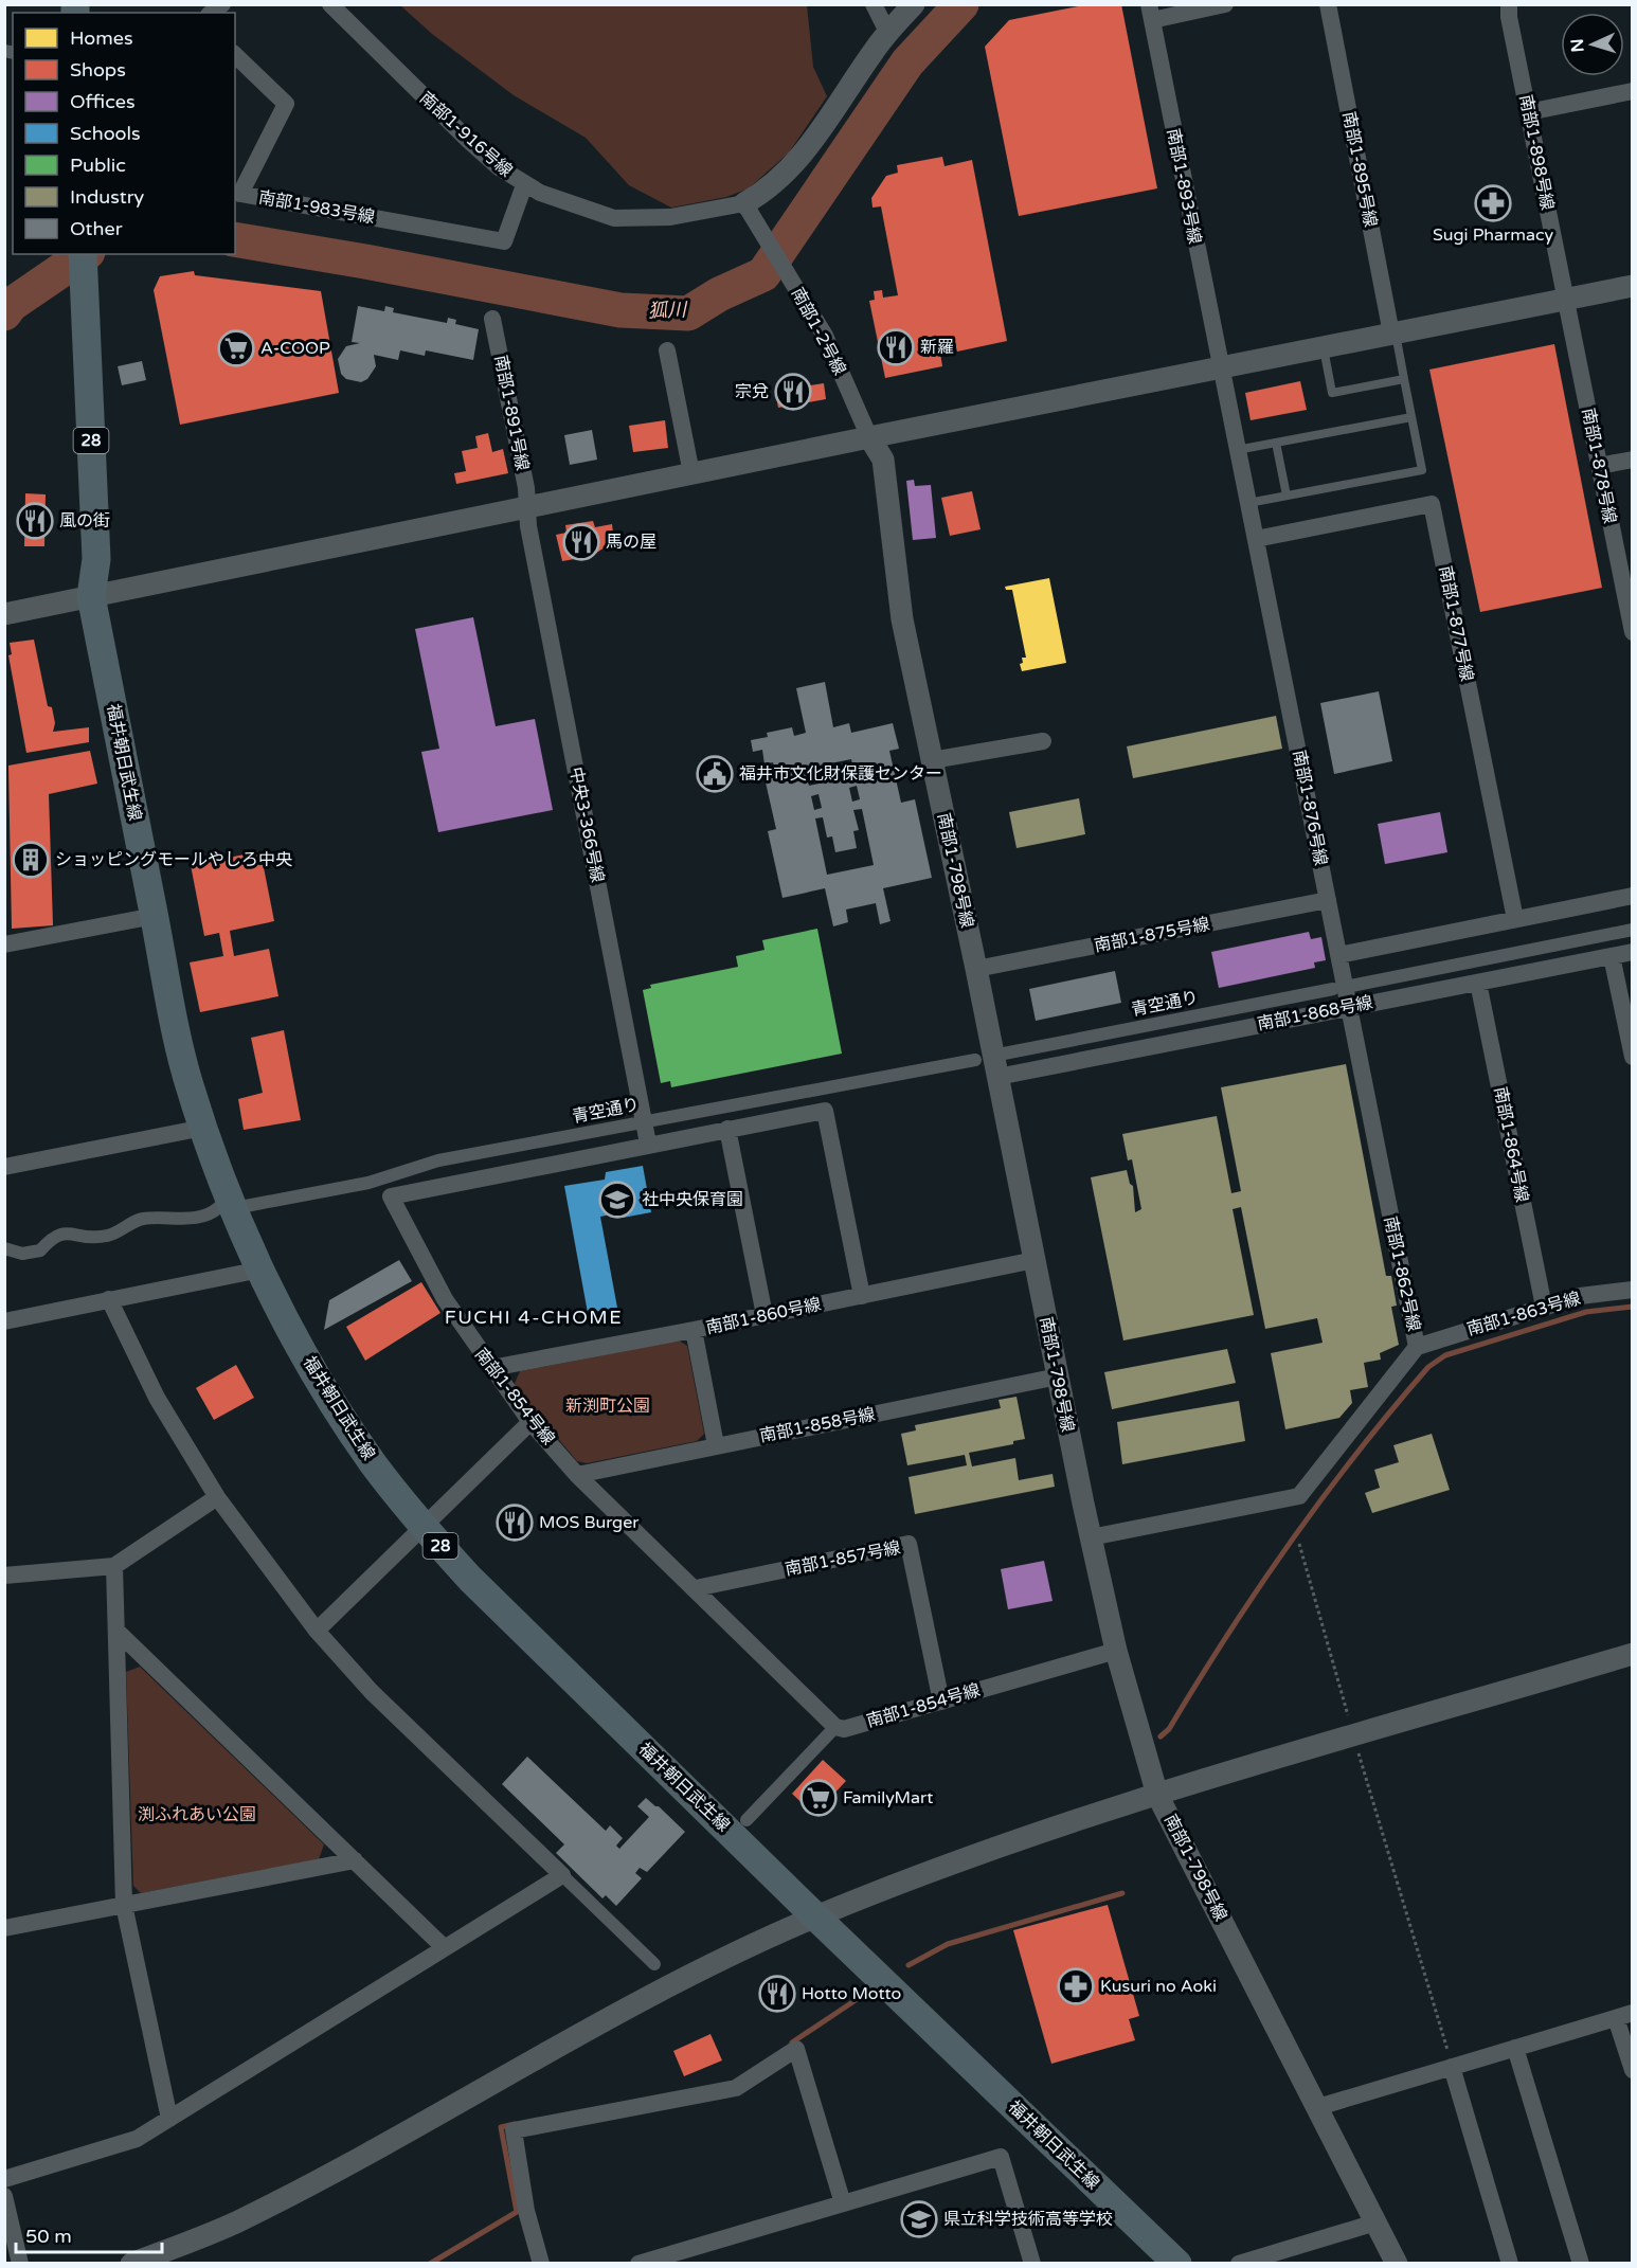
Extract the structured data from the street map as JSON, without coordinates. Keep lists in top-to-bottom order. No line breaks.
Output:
{"streets":{"main road":["28","福井朝日武生線"],"street":["南部1-916号線","南部1-898号線","南部1-895号線","南部1-893号線","南部1-983号線","南部1-2号線","南部1-891号線","南部1-878号線","南部1-877号線","南部1-876号線","中央3-366号線","南部1-798号線","南部1-875号線","青空通り","南部1-868号線","南部1-864号線","南部1-862号線","南部1-863号線","南部1-860号線","南部1-854号線","南部1-858号線","南部1-857号線"]},"crossings":[["南部1-916号線","南部1-983号線"],["南部1-916号線","南部1-2号線"],["南部1-898号線","南部1-878号線"],["南部1-893号線","南部1-876号線"],["南部1-2号線","南部1-798号線"],["南部1-891号線","中央3-366号線"],["南部1-877号線","南部1-876号線"],["南部1-876号線","南部1-875号線"],["南部1-876号線","南部1-862号線"],["中央3-366号線","青空通り"],["中央3-366号線","南部1-854号線"],["南部1-798号線","南部1-875号線"],["南部1-798号線","南部1-868号線"],["南部1-798号線","南部1-862号線"],["南部1-798号線","南部1-860号線"],["南部1-798号線","南部1-854号線"],["南部1-798号線","南部1-858号線"],["南部1-868号線","南部1-864号線"],["南部1-868号線","南部1-862号線"],["南部1-864号線","南部1-863号線"],["南部1-862号線","南部1-863号線"],["南部1-860号線","南部1-854号線"],["南部1-854号線","南部1-858号線"],["南部1-854号線","南部1-857号線"]],"districts":["FUCHI 4-CHOME"],"water":["狐川"],"parks":["新渕町公園","渕ふれあい公園"],"places":{"pharmacy":["Sugi Pharmacy","Kusuri no Aoki"],"restaurant":["新羅","宗兌","風の街","馬の屋","MOS Burger","Hotto Motto"],"supermarket":["A-COOP","FamilyMart"],"public building":["福井市文化財保護センター"],"building":["ショッピングモールやしろ中央"],"school or university":["社中央保育園","県立科学技術高等学校"]},"legend":["Homes","Shops","Offices","Schools","Public","Industry","Other"],"scale_bar":"50 m","north":"left"}
